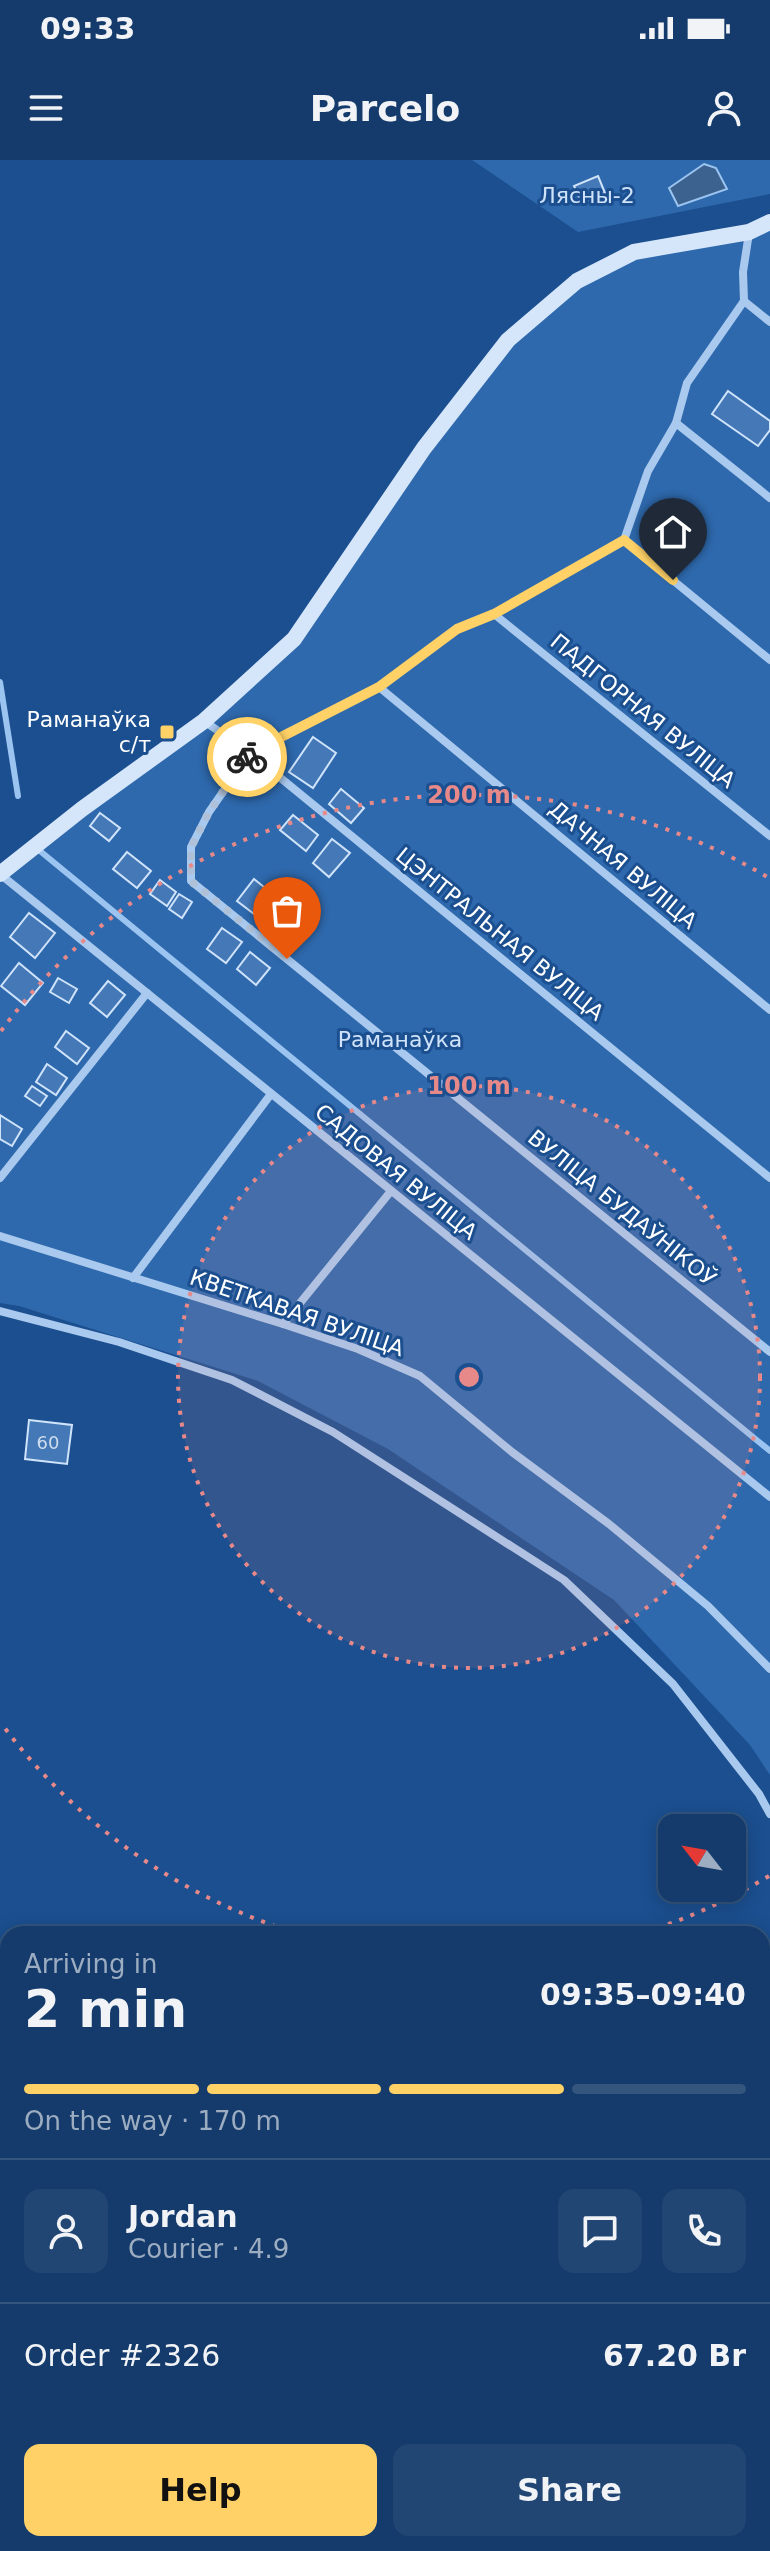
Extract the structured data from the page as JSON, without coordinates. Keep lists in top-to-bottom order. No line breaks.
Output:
{"streets":{"street":["ПАДГОРНАЯ ВУЛІЦА","ДАЧНАЯ ВУЛІЦА","ЦЭНТРАЛЬНАЯ ВУЛІЦА","САДОВАЯ ВУЛІЦА","ВУЛІЦА БУДАЎНІКОЎ","КВЕТКАВАЯ ВУЛІЦА"]},"crossings":[["ЦЭНТРАЛЬНАЯ ВУЛІЦА","ВУЛІЦА БУДАЎНІКОЎ"]],"parks":["Лясны-2","Раманаўка"],"places":{"transit":["Раманаўка с/т"]},"house_numbers":["60"],"north":"top left","page":{"status":"09:33","header":"Parcelo","heading":["2 min","Arriving in","09:35–09:40"],"panel":["Jordan","Courier · 4.9","Order #2326","67.20 Br"],"bar":"On the way · 170 m","buttons":["Help","Share"]},"rings":["200 m","100 m"]}
